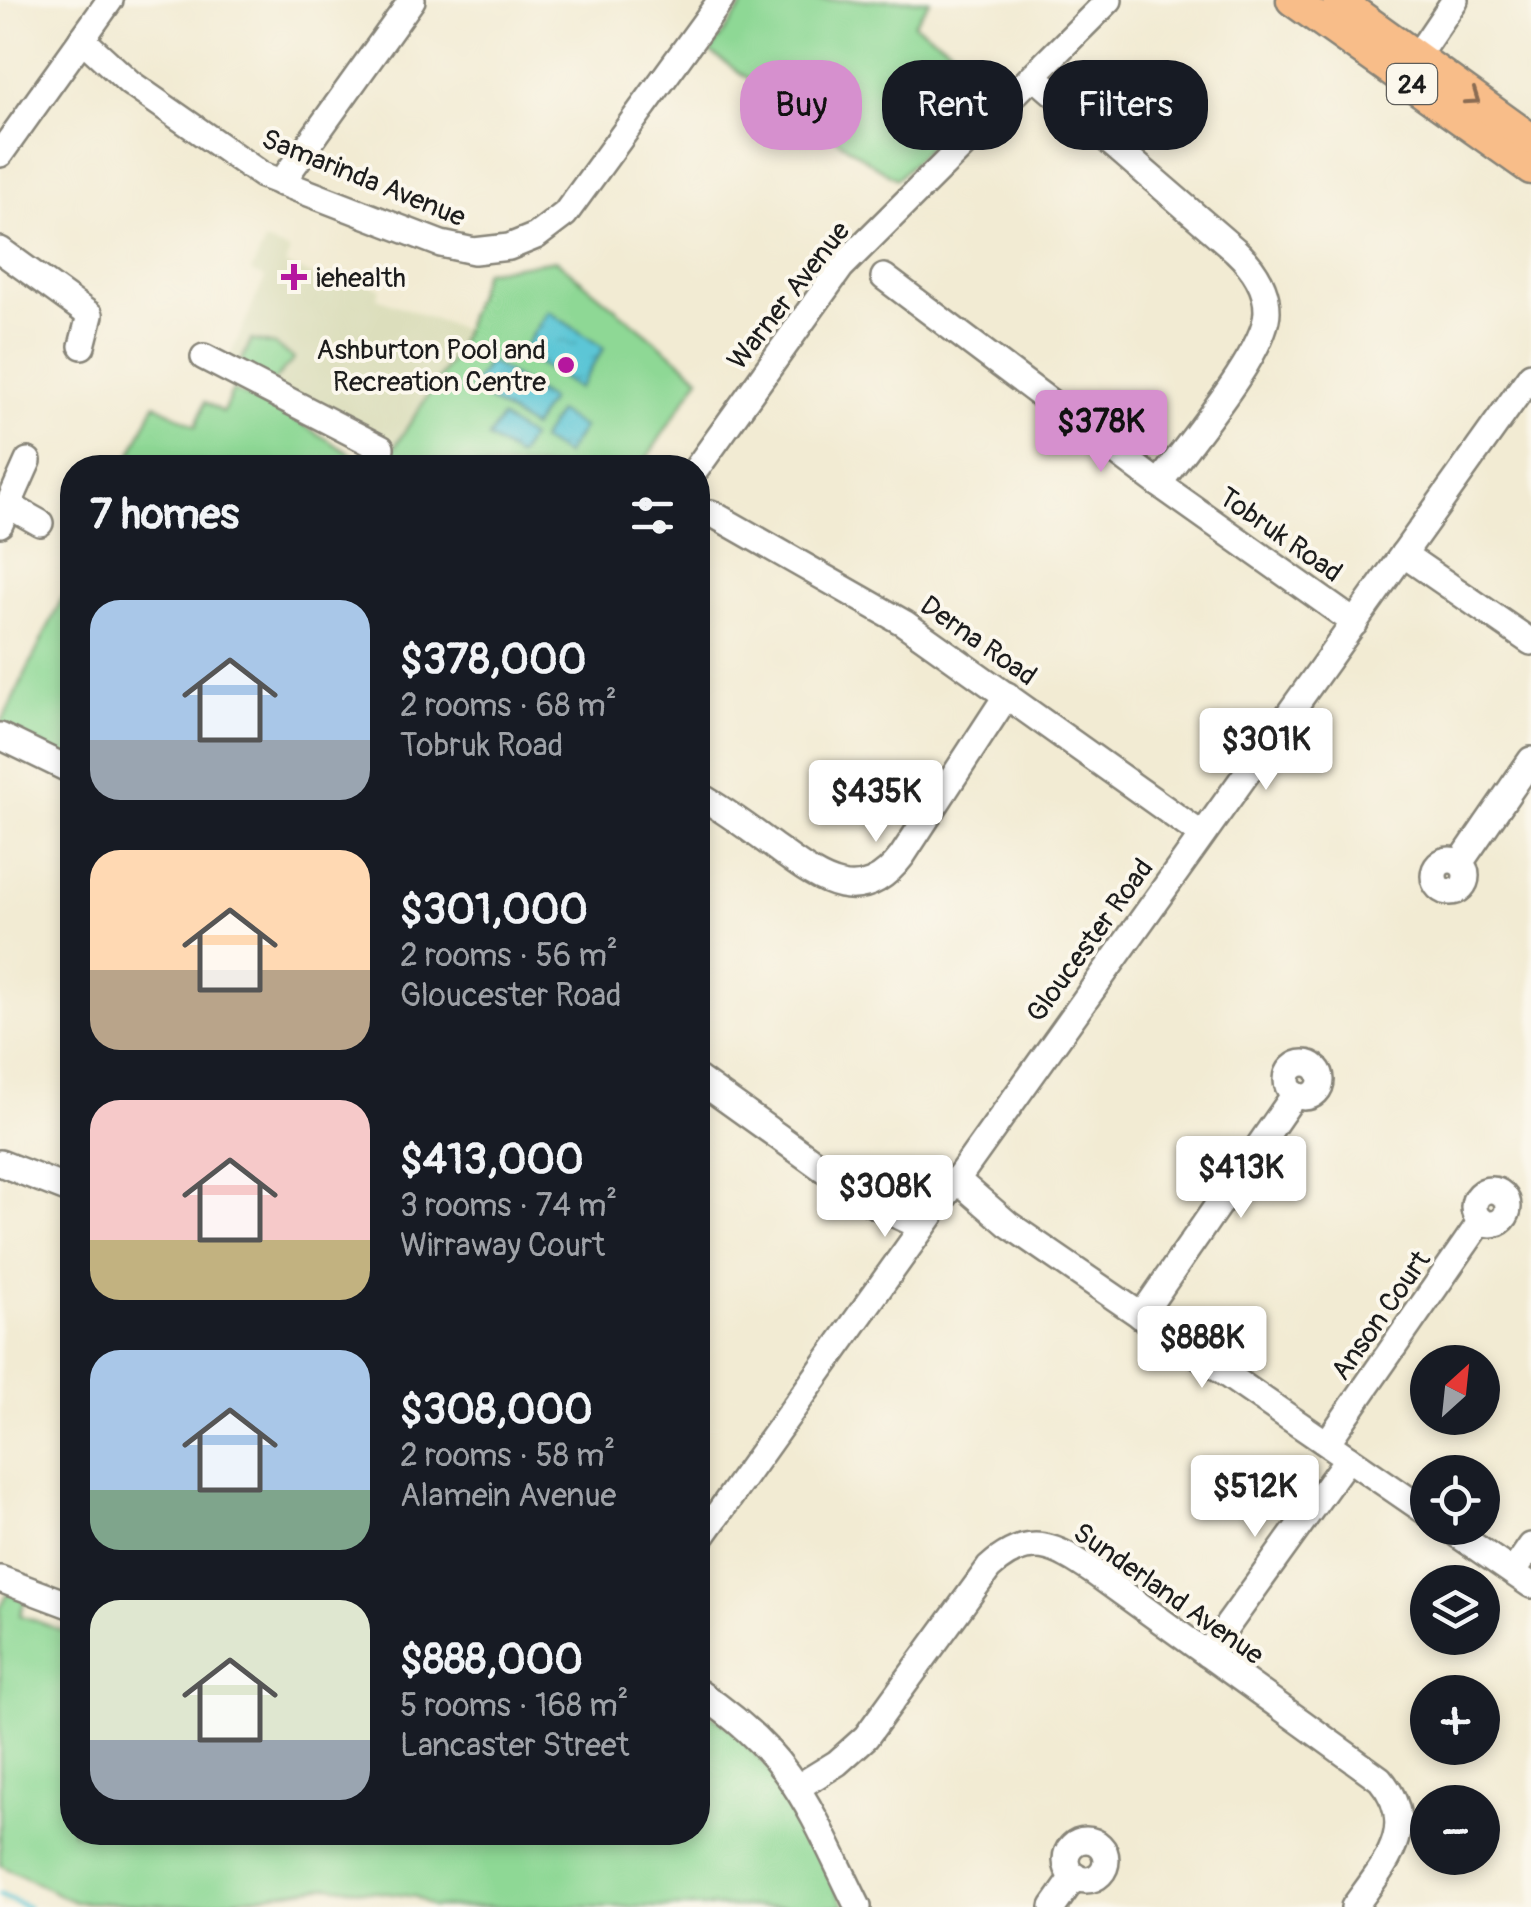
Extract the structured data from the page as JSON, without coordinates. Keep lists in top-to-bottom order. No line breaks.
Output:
{"streets":{"main road":["24"],"street":["Samarinda Avenue","Warner Avenue","Tobruk Road","Derna Road","Gloucester Road","Anson Court","Sunderland Avenue"]},"crossings":[["Tobruk Road","Gloucester Road"],["Derna Road","Gloucester Road"],["Anson Court","Sunderland Avenue"]],"places":{"health":["iehealth"],"other":["Ashburton Pool and Recreation Centre"]},"north":"top right","page":{"chip":["Buy","Rent","Filters"],"price":["$378K","$301K","$435K","$413K","$308K","$888K","$512K"],"heading":"7 homes","list":[{"name":"$378,000","note":"2 rooms · 68 m² · Tobruk Road"},{"name":"$301,000","note":"2 rooms · 56 m² · Gloucester Road"},{"name":"$413,000","note":"3 rooms · 74 m² · Wirraway Court"},{"name":"$308,000","note":"2 rooms · 58 m² · Alamein Avenue"},{"name":"$888,000","note":"5 rooms · 168 m² · Lancaster Street"}],"map_buttons":["+","−"]}}
